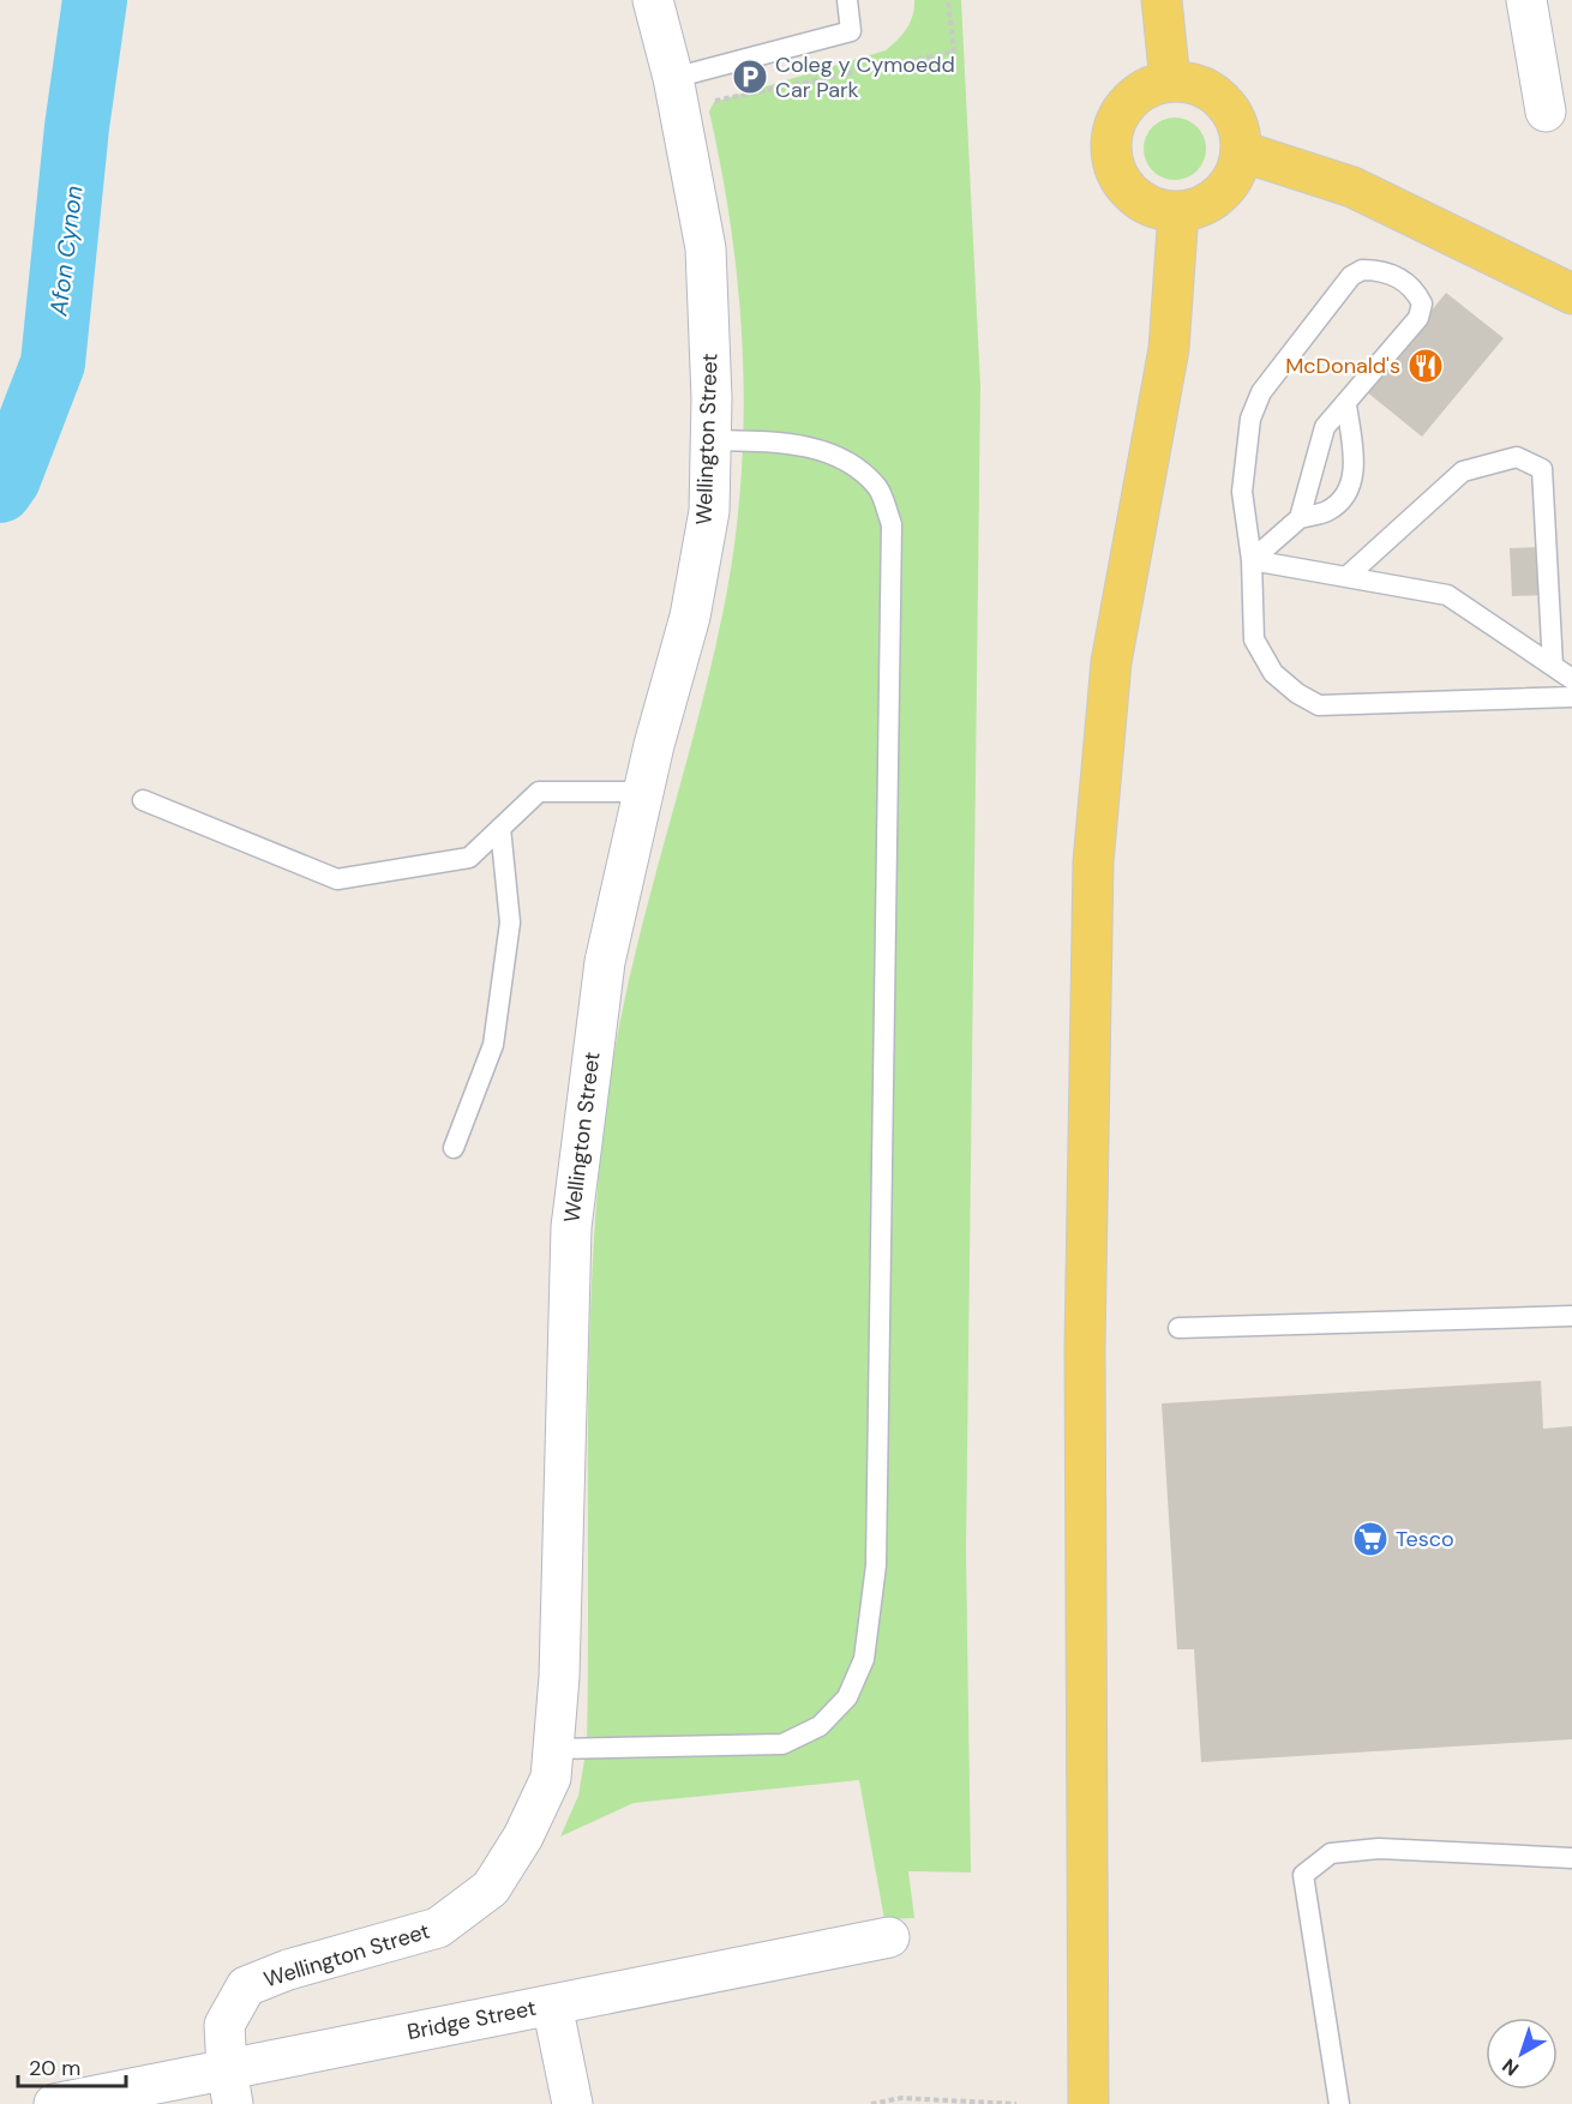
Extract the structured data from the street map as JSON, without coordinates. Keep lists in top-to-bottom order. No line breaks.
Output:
{"streets":{"street":["Wellington Street","Bridge Street"]},"crossings":[["Wellington Street","Bridge Street"]],"water":["Afon Cynon"],"places":{"parking":["Coleg y Cymoedd Car Park"],"restaurant":["McDonald's"],"supermarket":["Tesco"]},"scale_bar":"20 m","north":"bottom left"}
